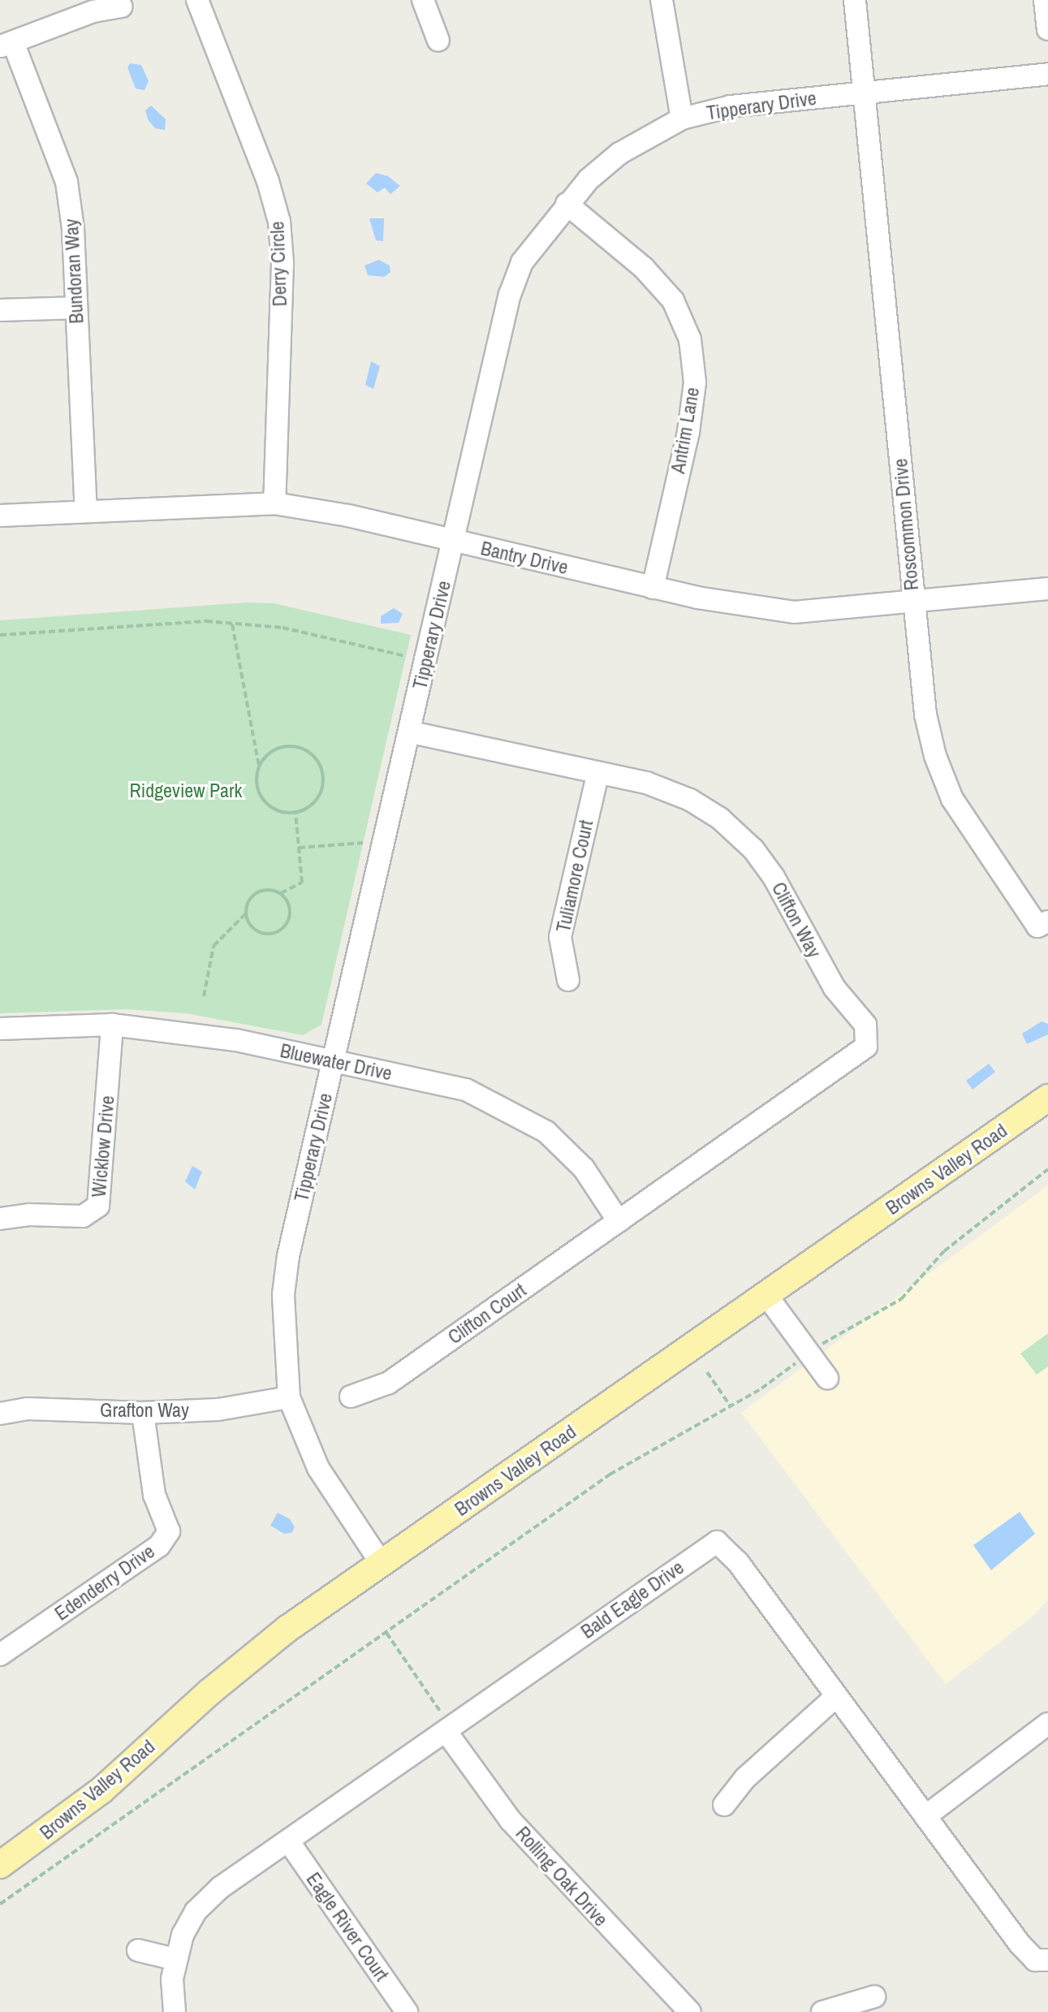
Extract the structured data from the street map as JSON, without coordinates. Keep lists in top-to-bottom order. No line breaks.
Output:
{"streets":{"main road":["Browns Valley Road"],"street":["Tipperary Drive","Derry Circle","Bundoran Way","Antrim Lane","Roscommon Drive","Bantry Drive","Tuliamore Court","Clifton Way","Bluewater Drive","Wicklow Drive","Clifton Court","Grafton Way","Edenderry Drive","Bald Eagle Drive","Rolling Oak Drive","Eagle River Court"]},"crossings":[["Tipperary Drive","Antrim Lane"],["Tipperary Drive","Roscommon Drive"],["Tipperary Drive","Bantry Drive"],["Tipperary Drive","Clifton Way"],["Tipperary Drive","Bluewater Drive"],["Tipperary Drive","Browns Valley Road"],["Tipperary Drive","Grafton Way"],["Derry Circle","Bantry Drive"],["Bundoran Way","Bantry Drive"],["Antrim Lane","Bantry Drive"],["Roscommon Drive","Bantry Drive"],["Tuliamore Court","Clifton Way"],["Clifton Way","Bluewater Drive"],["Clifton Way","Clifton Court"],["Bluewater Drive","Wicklow Drive"],["Bluewater Drive","Clifton Court"],["Grafton Way","Edenderry Drive"],["Bald Eagle Drive","Rolling Oak Drive"],["Bald Eagle Drive","Eagle River Court"]],"parks":["Ridgeview Park"]}
